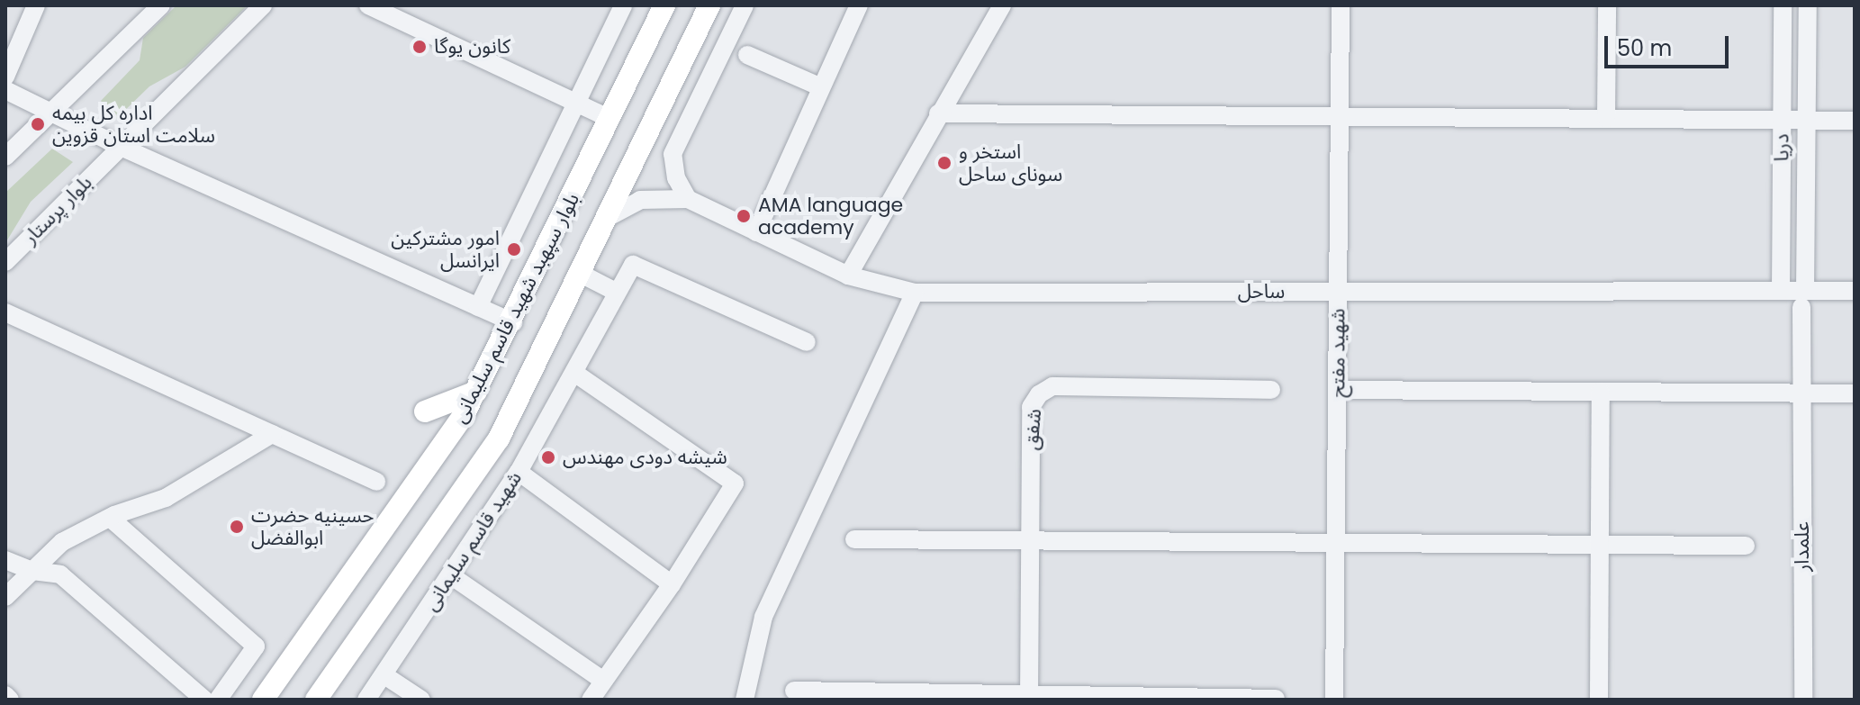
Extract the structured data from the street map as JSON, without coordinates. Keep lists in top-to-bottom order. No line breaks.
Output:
{"streets":{"main road":["بلوار سپهبد شهید قاسم سلیمانی"],"street":["دریا","بلوار پرستار","ساحل","شهید مفتح","شفق","شهید قاسم سلیمانی","علمدار"]},"crossings":[["دریا","ساحل"],["دریا","علمدار"],["ساحل","بلوار سپهبد شهید قاسم سلیمانی"],["ساحل","شهید مفتح"]],"places":["کانون یوگا","اداره کل بیمه سلامت استان قزوین","استخر و سونای ساحل","AMA language academy","امور مشترکین ایرانسل","شیشه دودی مهندس","حسینیه حضرت ابوالفضل"],"scale_bar":"50 m"}
